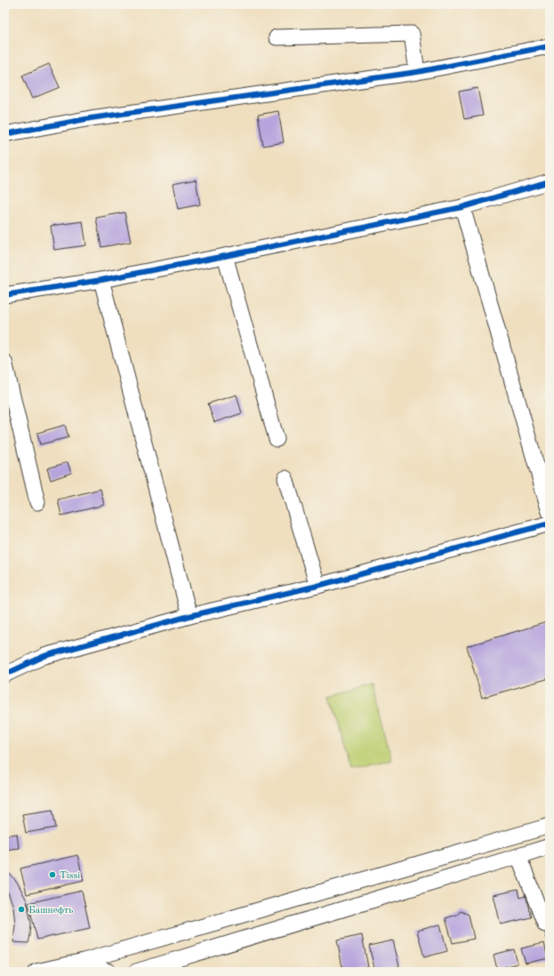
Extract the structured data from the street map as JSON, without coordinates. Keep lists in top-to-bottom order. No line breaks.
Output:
{"places":["Tissi","Башнефть"]}
